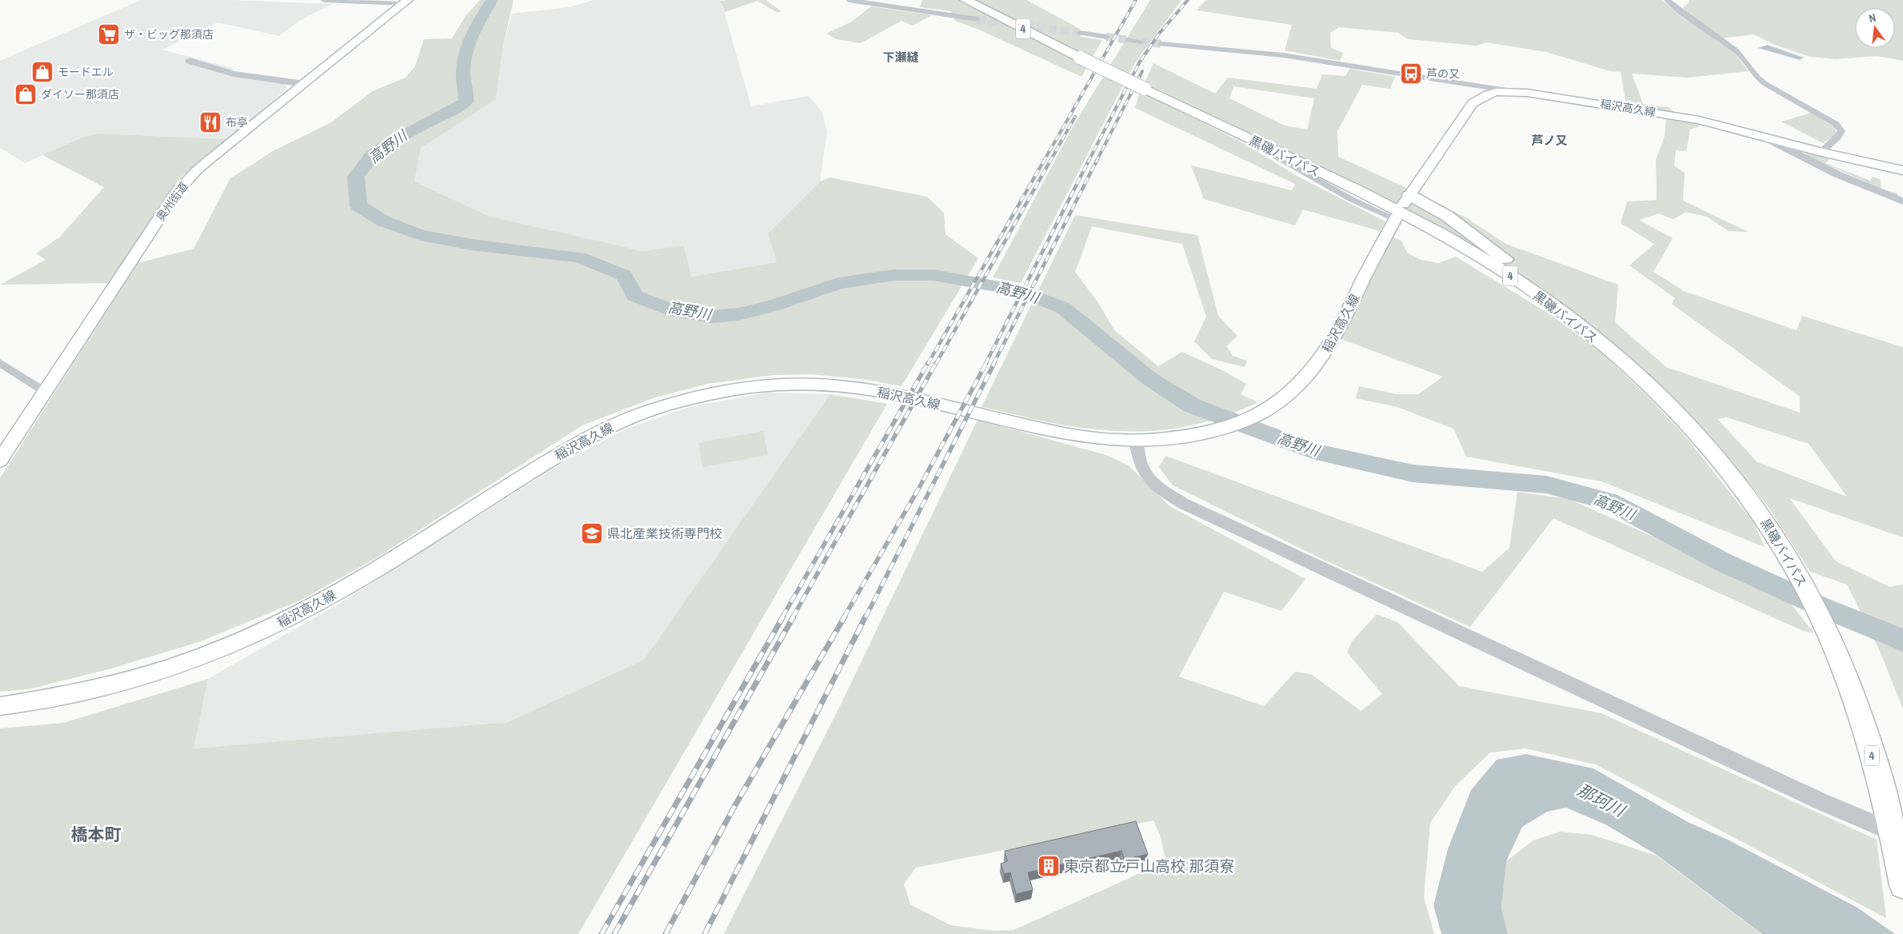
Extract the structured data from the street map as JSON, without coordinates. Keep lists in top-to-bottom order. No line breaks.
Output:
{"streets":{"highway":["4","黒磯バイパス"],"main road":["稲沢高久線","奥州街道"]},"crossings":[["4","稲沢高久線"],["4","黒磯バイパス"]],"districts":["下瀬縫","芦ノ又","橋本町"],"water":["高野川","那珂川"],"places":{"supermarket":["ザ・ビッグ那須店"],"shop":["モードエル","ダイソー那須店"],"bus stop":["芦の又"],"restaurant":["布亭"],"school or university":["県北産業技術専門校"],"building":["東京都立戸山高校 那須寮"]},"north":"top"}
